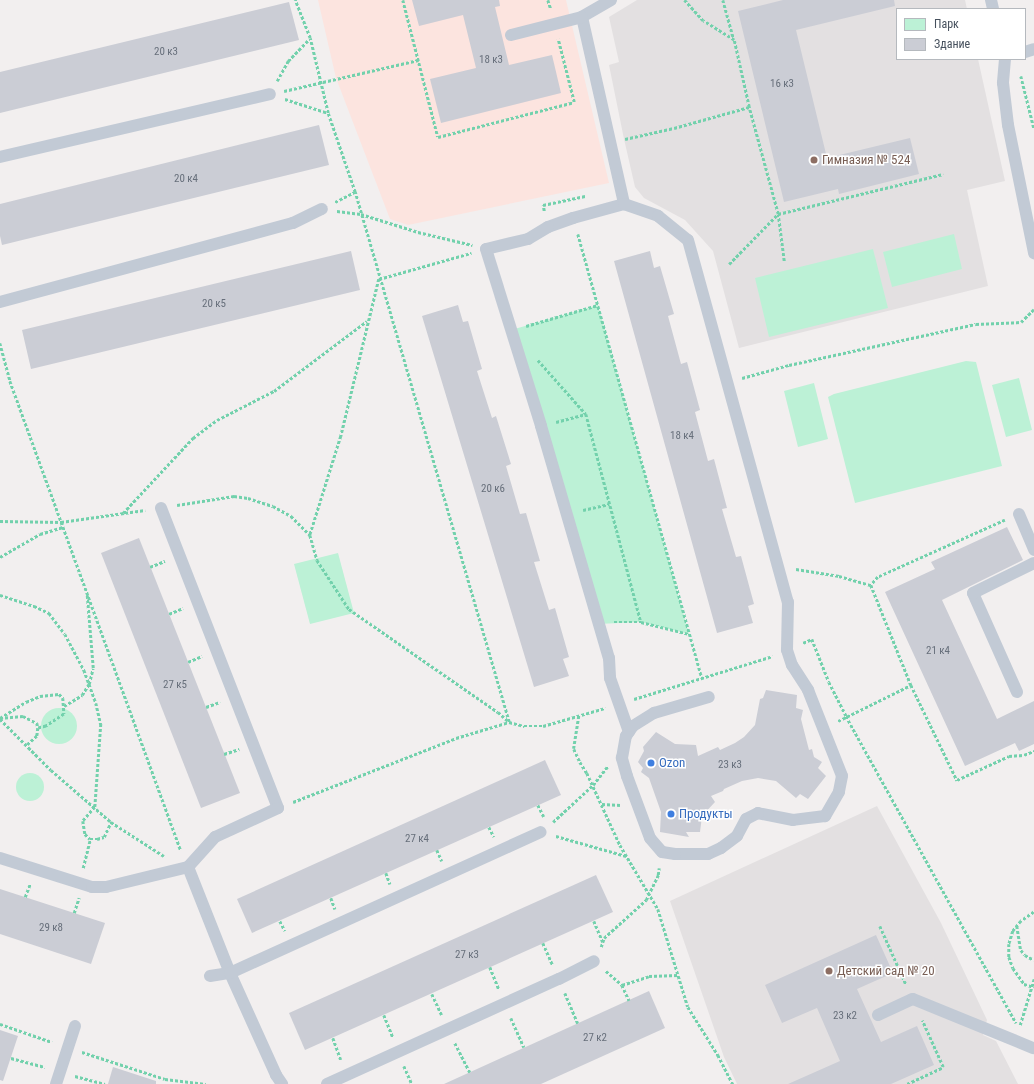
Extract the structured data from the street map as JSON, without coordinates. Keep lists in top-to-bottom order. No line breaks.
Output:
{"places":["Гимназия № 524","Ozon","Продукты","Детский сад № 20"],"house_numbers":["20 к3","18 к3","16 к3","20 к4","20 к5","18 к4","20 к6","21 к4","27 к5","23 к3","27 к4","29 к8","27 к3","23 к2","27 к2"],"legend":["Парк","Здание"]}
